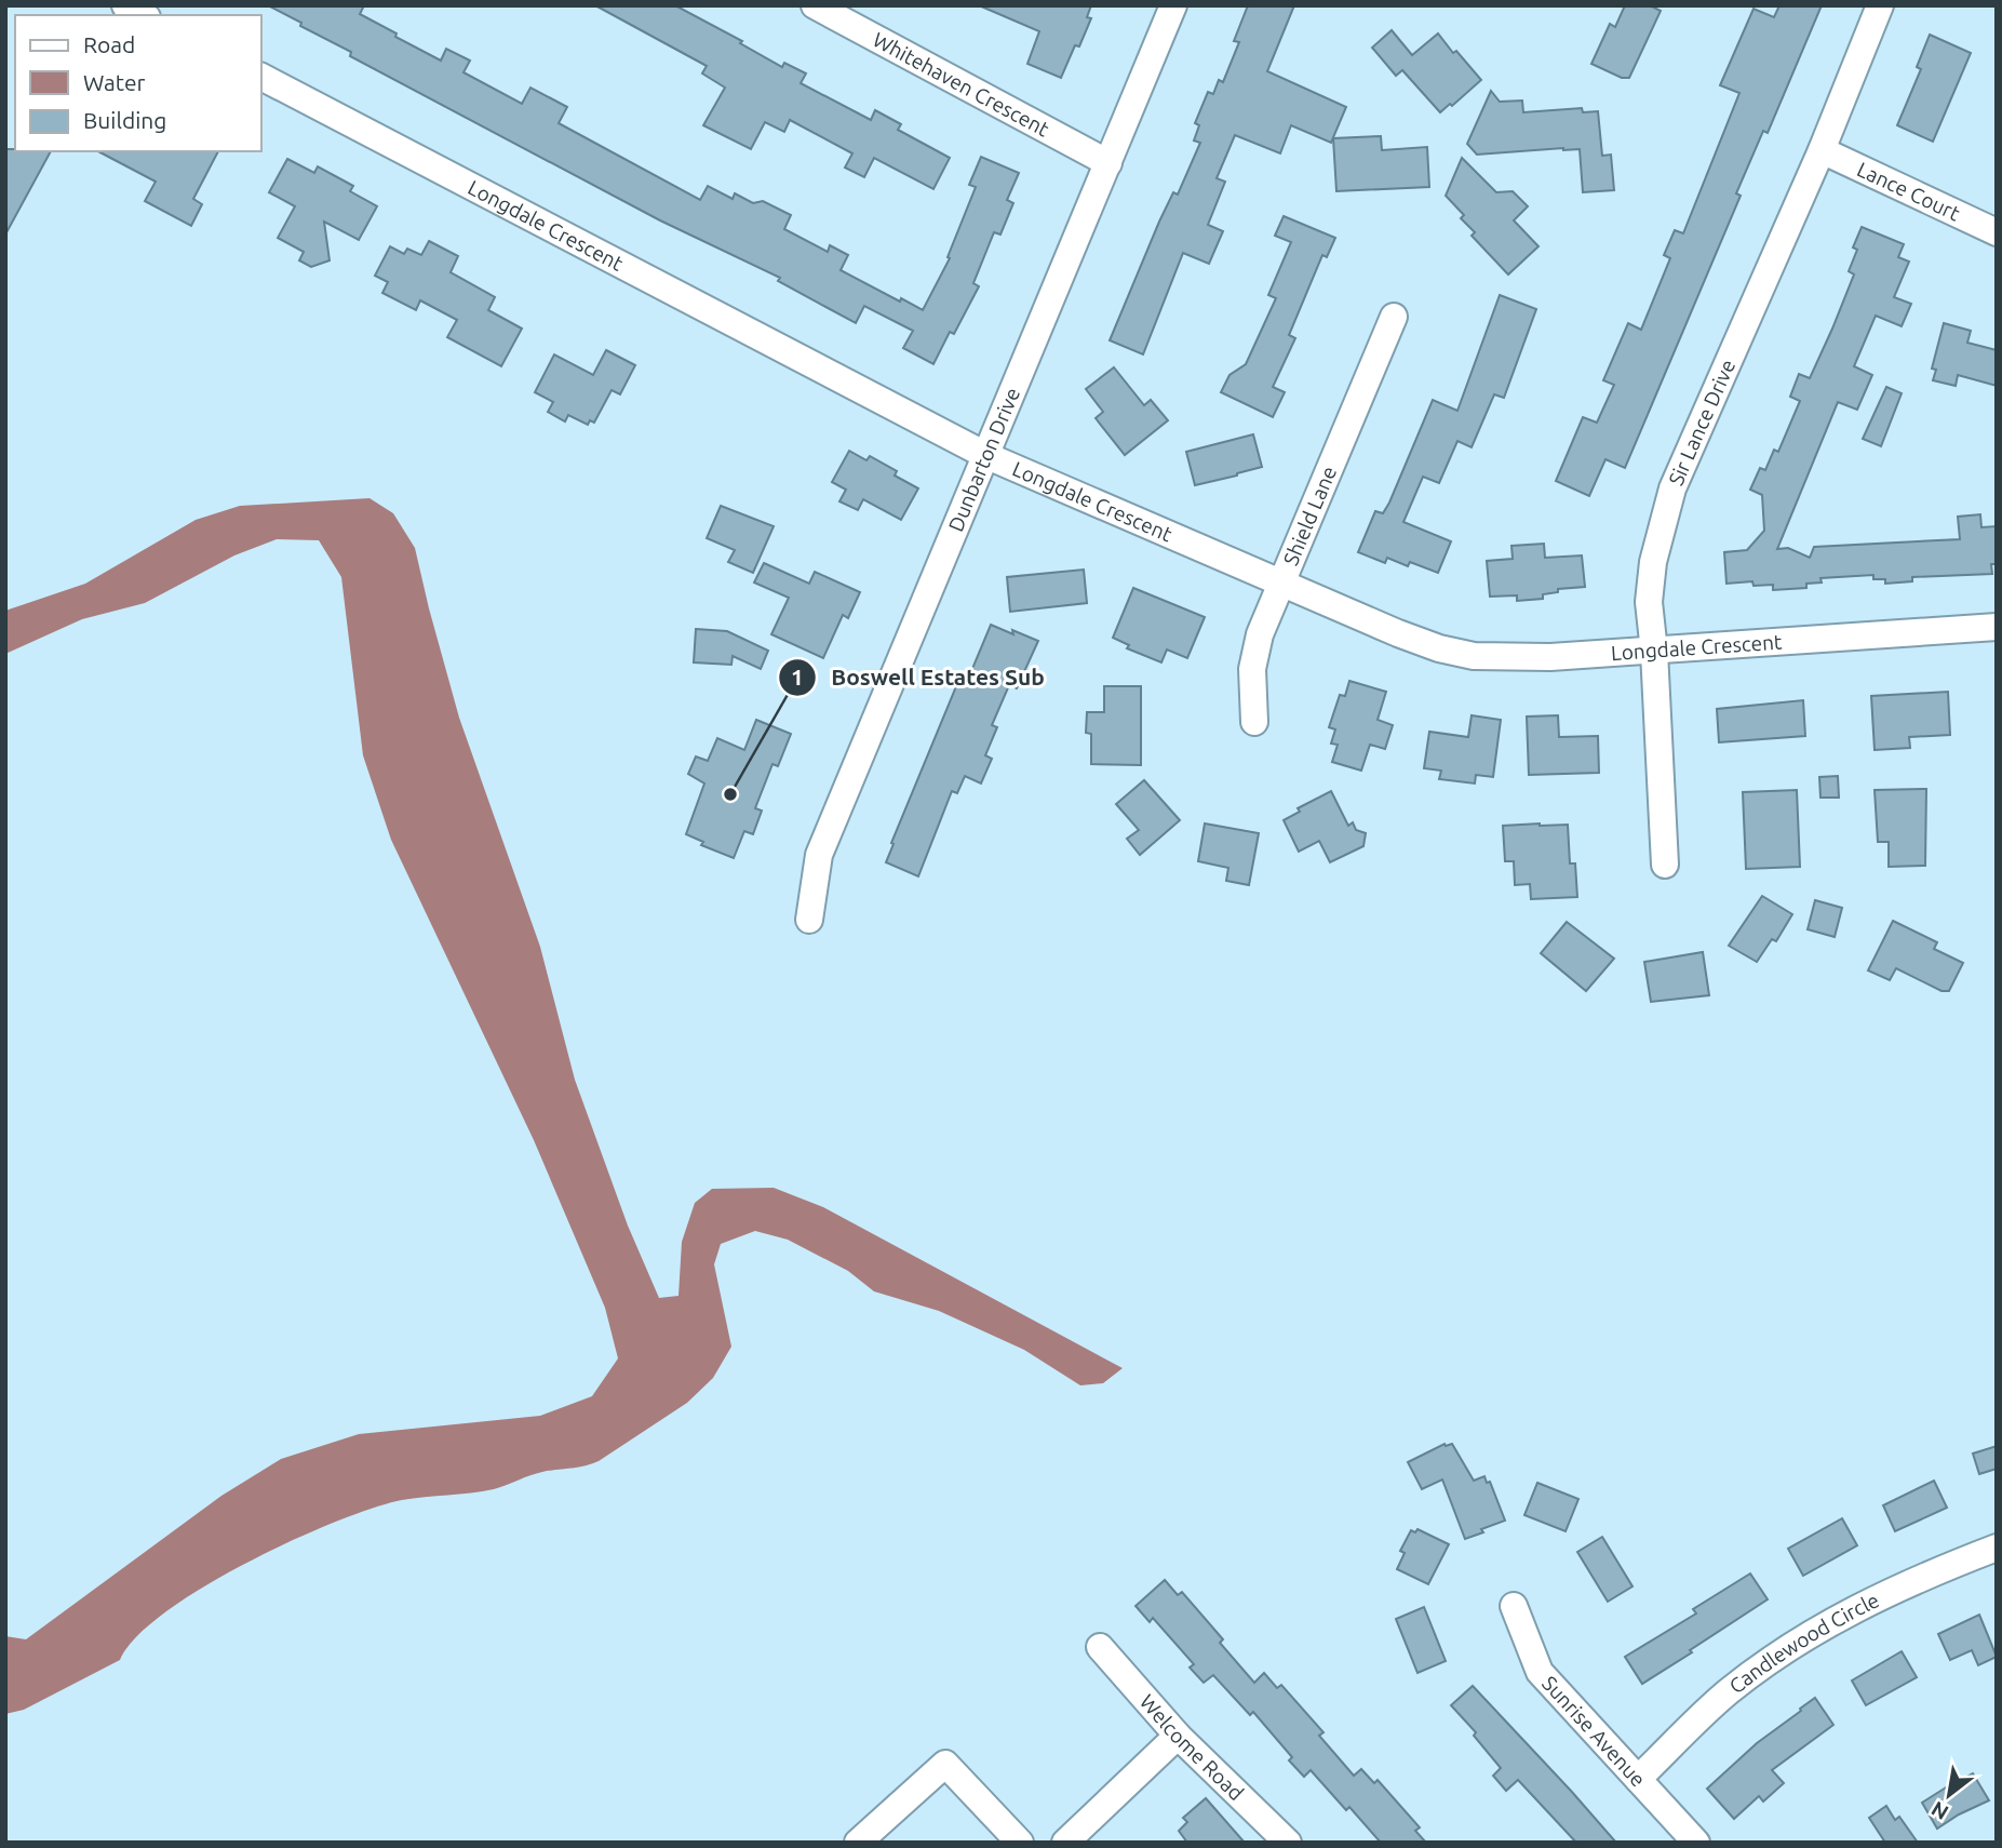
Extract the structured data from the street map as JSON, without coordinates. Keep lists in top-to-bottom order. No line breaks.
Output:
{"streets":{"street":["Whitehaven Crescent","Lance Court","Longdale Crescent","Sir Lance Drive","Dunbarton Drive","Shield Lane","Candlewood Circle","Sunrise Avenue","Welcome Road"]},"crossings":[["Whitehaven Crescent","Dunbarton Drive"],["Lance Court","Sir Lance Drive"],["Longdale Crescent","Sir Lance Drive"],["Longdale Crescent","Dunbarton Drive"],["Longdale Crescent","Shield Lane"],["Candlewood Circle","Sunrise Avenue"]],"places":["Boswell Estates Sub"],"legend":["Road","Water","Building"],"north":"bottom left"}
